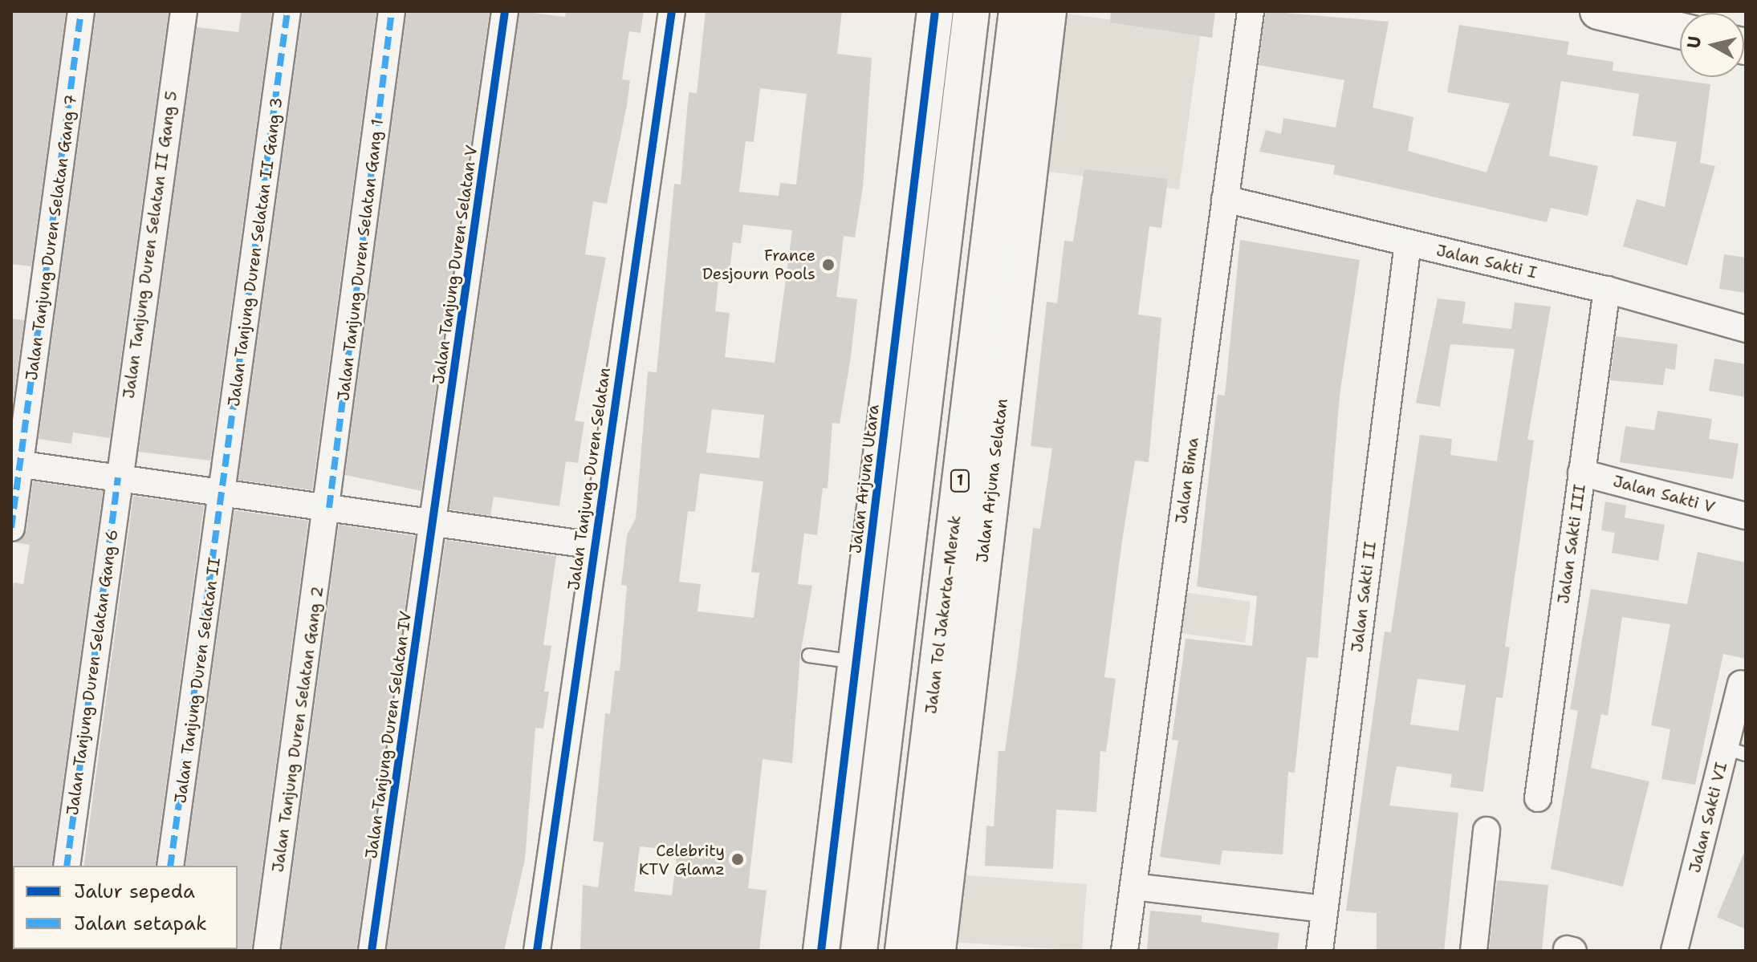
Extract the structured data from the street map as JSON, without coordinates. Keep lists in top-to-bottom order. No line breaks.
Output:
{"streets":{"main road":["Jalan Arjuna Utara","1","Jalan Arjuna Selatan","Jalan Tol Jakarta–Merak"],"street":["Jalan Tanjung Duren Selatan Gang 7","Jalan Tanjung Duren Selatan II Gang 5","Jalan Tanjung Duren Selatan II Gang 3","Jalan Tanjung Duren Selatan Gang 1","Jalan Sakti I","Jalan Tanjung Duren Selatan V","Jalan Tanjung Duren Selatan","Jalan Bima","Jalan Sakti V","Jalan Sakti III","Jalan Sakti II","Jalan Tanjung Duren Selatan Gang 6","Jalan Tanjung Duren Selatan II","Jalan Tanjung Duren Selatan Gang 2","Jalan Tanjung Duren Selatan IV","Jalan Sakti VI"]},"crossings":[["Jalan Tanjung Duren Selatan II Gang 5","Jalan Tanjung Duren Selatan Gang 6"],["Jalan Tanjung Duren Selatan II Gang 3","Jalan Tanjung Duren Selatan II"],["Jalan Tanjung Duren Selatan Gang 1","Jalan Tanjung Duren Selatan Gang 2"],["Jalan Sakti I","Jalan Bima"],["Jalan Sakti I","Jalan Sakti III"],["Jalan Sakti I","Jalan Sakti II"],["Jalan Tanjung Duren Selatan V","Jalan Tanjung Duren Selatan IV"],["Jalan Sakti V","Jalan Sakti III"]],"places":["France Desjourn Pools","Celebrity KTV Glamz"],"legend":["Jalur sepeda","Jalan setapak"],"north":"left"}
